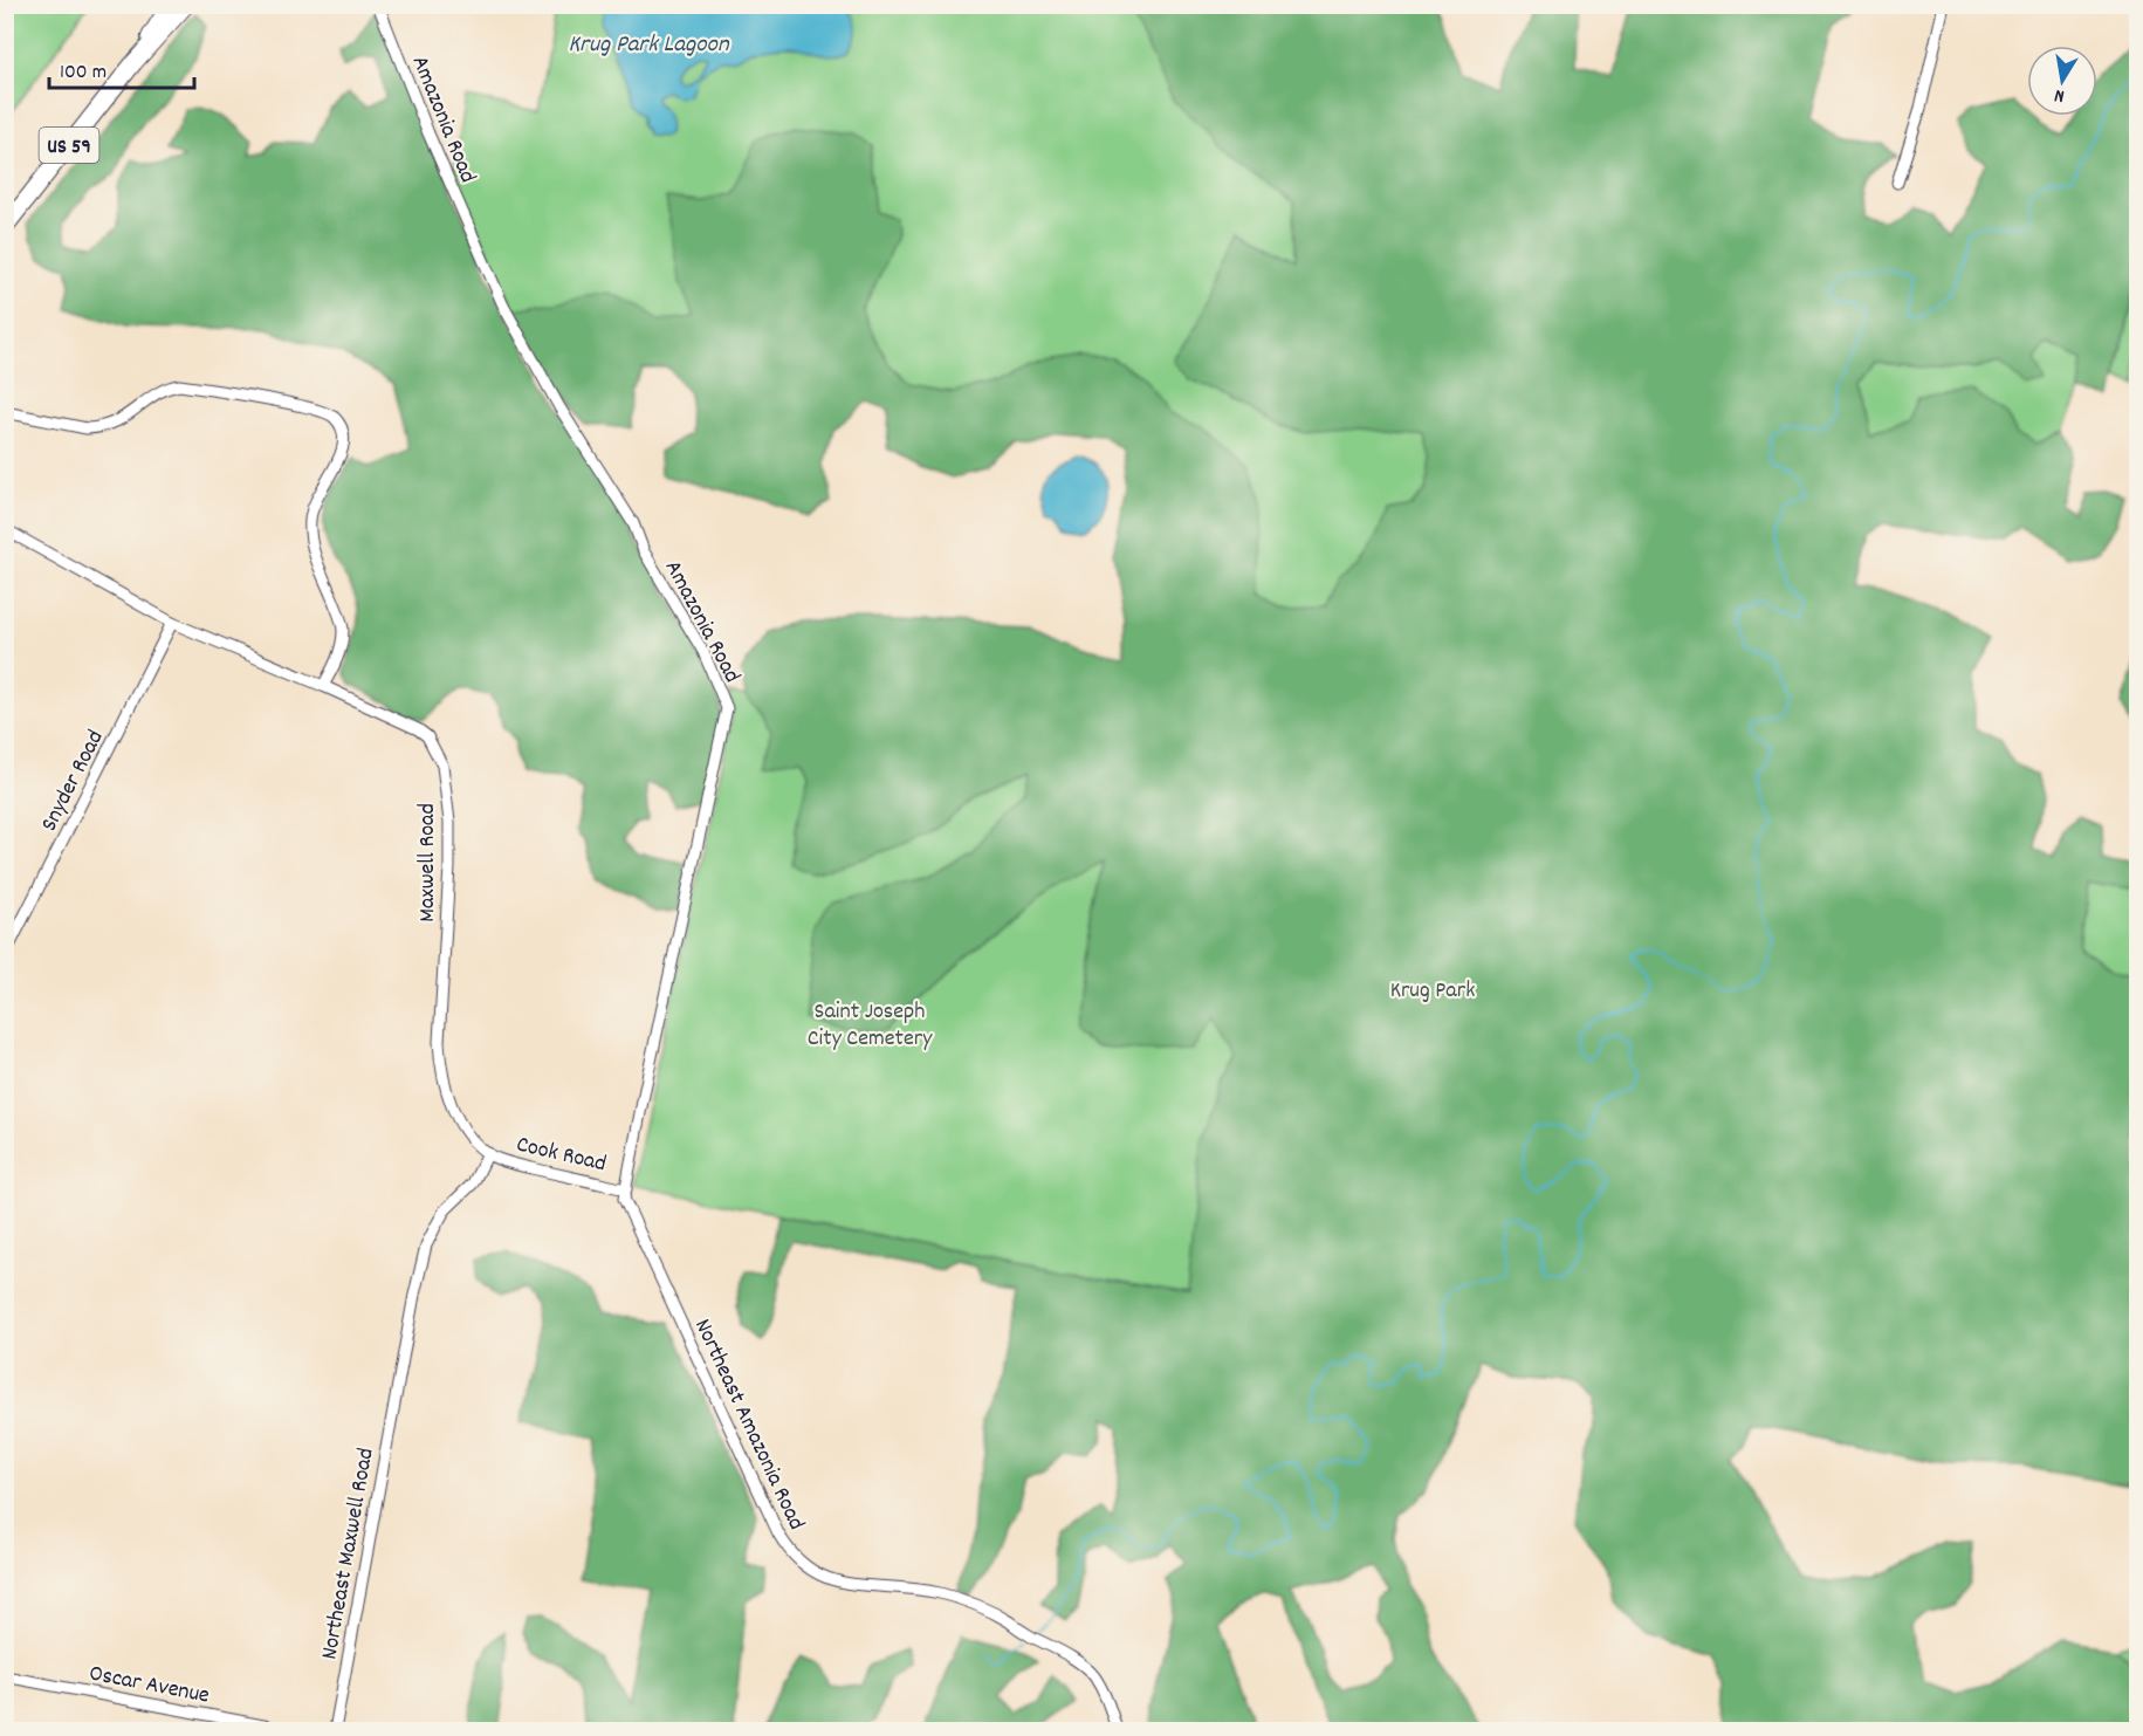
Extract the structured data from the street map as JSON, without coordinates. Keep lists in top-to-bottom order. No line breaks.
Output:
{"streets":{"main road":["US 59"],"street":["Amazonia Road","Snyder Road","Maxwell Road","Cook Road","Northeast Amazonia Road","Northeast Maxwell Road","Oscar Avenue"]},"crossings":[["Amazonia Road","Cook Road"],["Amazonia Road","Northeast Amazonia Road"],["Snyder Road","Maxwell Road"],["Maxwell Road","Cook Road"],["Maxwell Road","Northeast Maxwell Road"],["Cook Road","Northeast Maxwell Road"]],"water":["Krug Park Lagoon"],"parks":["Krug Park","Saint Joseph City Cemetery"],"scale_bar":"100 m","north":"bottom"}
